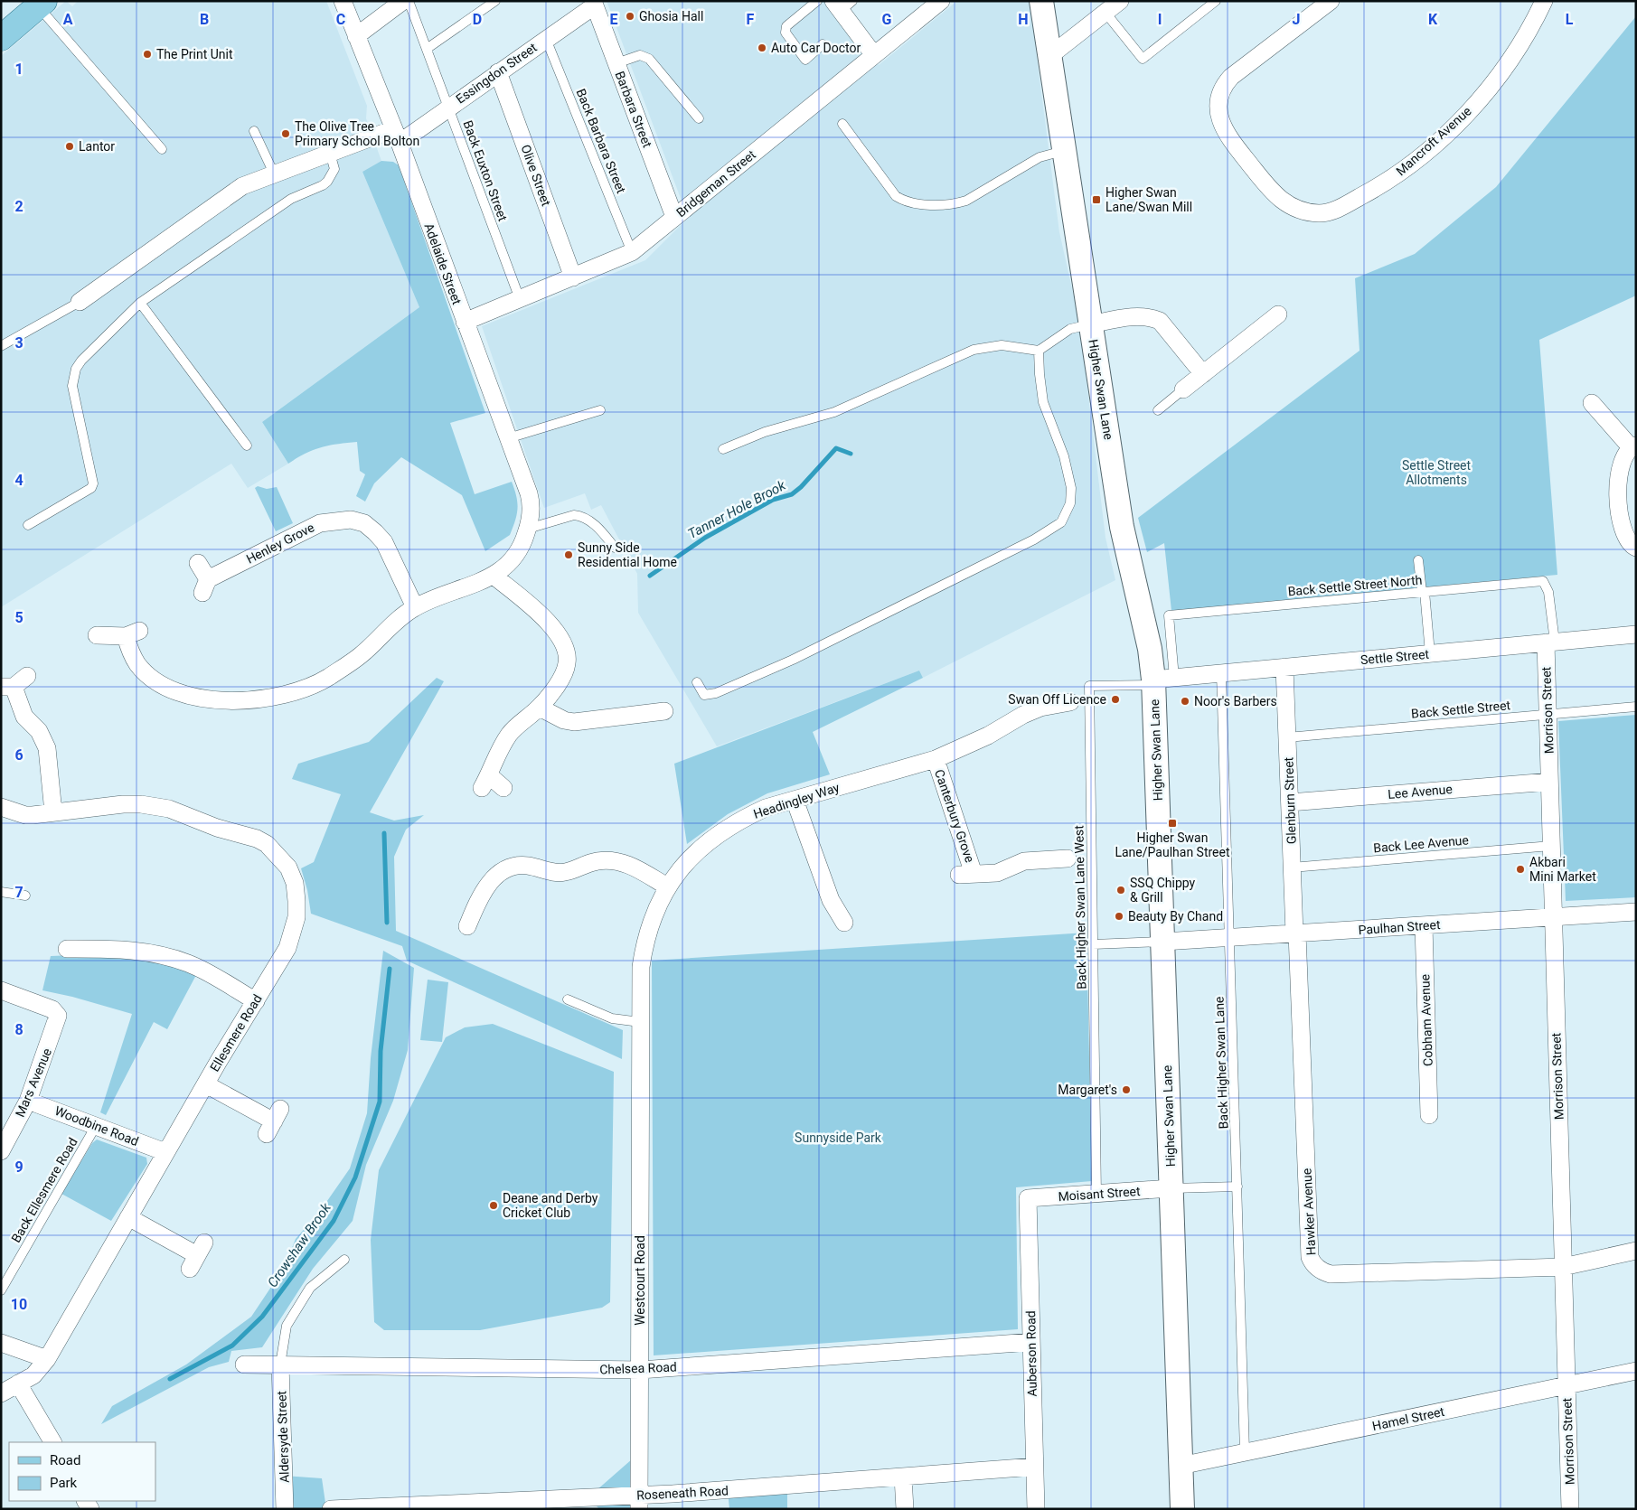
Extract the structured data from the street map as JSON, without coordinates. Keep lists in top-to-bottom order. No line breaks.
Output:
{"streets":{"street":["Essingdon Street","Barbara Street","Mancroft Avenue","Olive Street","Bridgeman Street","Adelaide Street","Higher Swan Lane","Henley Grove","Settle Street","Morrison Street","Lee Avenue","Headingley Way","Glenburn Street","Canterbury Grove","Paulhan Street","Cobham Avenue","Ellesmere Road","Mars Avenue","Woodbine Road","Moisant Street","Hawker Avenue","Westcourt Road","Auberson Road","Chelsea Road","Hamel Street","Aldersyde Street","Roseneath Road"],"lane":["Back Barbara Street","Back Euxton Street","Back Settle Street North","Back Settle Street","Back Lee Avenue","Back Higher Swan Lane West","Back Higher Swan Lane","Back Ellesmere Road"]},"crossings":[["Essingdon Street","Barbara Street"],["Essingdon Street","Back Barbara Street"],["Essingdon Street","Back Euxton Street"],["Essingdon Street","Olive Street"],["Essingdon Street","Adelaide Street"],["Barbara Street","Bridgeman Street"],["Back Barbara Street","Bridgeman Street"],["Back Euxton Street","Bridgeman Street"],["Olive Street","Bridgeman Street"],["Bridgeman Street","Adelaide Street"],["Higher Swan Lane","Back Settle Street North"],["Higher Swan Lane","Settle Street"],["Higher Swan Lane","Back Higher Swan Lane West"],["Higher Swan Lane","Paulhan Street"],["Higher Swan Lane","Moisant Street"],["Higher Swan Lane","Hamel Street"],["Back Settle Street North","Settle Street"],["Back Settle Street North","Morrison Street"],["Back Settle Street North","Back Higher Swan Lane West"],["Settle Street","Morrison Street"],["Settle Street","Glenburn Street"],["Settle Street","Back Higher Swan Lane West"],["Settle Street","Back Higher Swan Lane"],["Back Settle Street","Morrison Street"],["Back Settle Street","Glenburn Street"],["Morrison Street","Lee Avenue"],["Morrison Street","Back Lee Avenue"],["Morrison Street","Paulhan Street"],["Morrison Street","Hawker Avenue"],["Morrison Street","Hamel Street"],["Lee Avenue","Glenburn Street"],["Headingley Way","Canterbury Grove"],["Headingley Way","Westcourt Road"],["Glenburn Street","Back Lee Avenue"],["Glenburn Street","Paulhan Street"],["Glenburn Street","Hawker Avenue"],["Back Higher Swan Lane West","Moisant Street"],["Paulhan Street","Cobham Avenue"],["Paulhan Street","Back Higher Swan Lane"],["Paulhan Street","Hawker Avenue"],["Ellesmere Road","Woodbine Road"],["Back Higher Swan Lane","Hamel Street"],["Mars Avenue","Woodbine Road"],["Woodbine Road","Back Ellesmere Road"],["Moisant Street","Auberson Road"],["Westcourt Road","Chelsea Road"],["Westcourt Road","Roseneath Road"],["Auberson Road","Chelsea Road"],["Auberson Road","Roseneath Road"],["Chelsea Road","Aldersyde Street"]],"water":["Tanner Hole Brook","Crowshaw Brook"],"parks":["Settle Street Allotments","Sunnyside Park"],"places":{"other":["Ghosia Hall","Auto Car Doctor","The Print Unit","The Olive Tree Primary School Bolton","Lantor","Sunny Side Residential Home","Swan Off Licence","Noor's Barbers","Akbari Mini Market","SSQ Chippy & Grill","Beauty By Chand","Margaret's","Deane and Derby Cricket Club"],"transit":["Higher Swan Lane/Swan Mill","Higher Swan Lane/Paulhan Street"]},"legend":["Road","Park"],"grid":{"columns":["A","B","C","D","E","F","G","H","I","J","K","L"],"rows":["1","2","3","4","5","6","7","8","9","10"]}}
